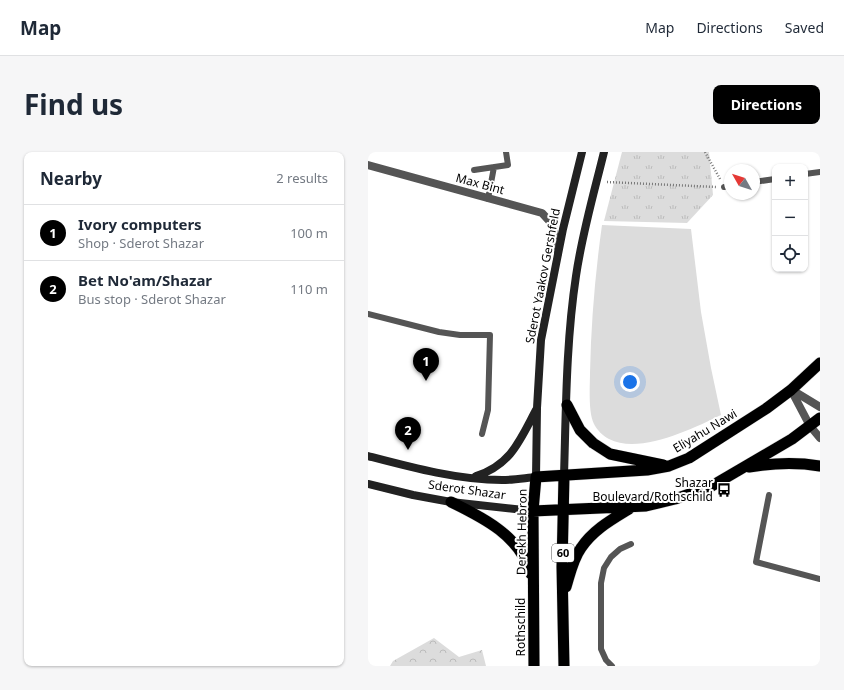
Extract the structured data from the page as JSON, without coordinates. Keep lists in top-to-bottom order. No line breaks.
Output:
{"streets":{"highway":["Eliyahu Nawi","Sderot Shazar","Derekh Hebron","60","Rothschild"],"main road":["Sderot Yaakov Gershfeld"],"street":["Max Bint"]},"crossings":[["Max Bint","Sderot Yaakov Gershfeld"],["Sderot Yaakov Gershfeld","Eliyahu Nawi"],["Sderot Yaakov Gershfeld","Sderot Shazar"],["Sderot Yaakov Gershfeld","Derekh Hebron"],["Eliyahu Nawi","Sderot Shazar"],["Eliyahu Nawi","Derekh Hebron"],["Eliyahu Nawi","60"],["Sderot Shazar","Derekh Hebron"],["Sderot Shazar","60"],["Derekh Hebron","Rothschild"]],"places":{"bus stop":["Shazar Boulevard/Rothschild"]},"north":"top left","page":{"header":"Map","nav":["Map","Directions","Saved"],"title":"Find us","buttons":"Directions","heading":["Nearby","2 results"],"map_buttons":["+","−"],"list":[{"mark":"1","name":"Ivory computers","note":"Shop · Sderot Shazar","value":"100 m"},{"mark":"2","name":"Bet No'am/Shazar","note":"Bus stop · Sderot Shazar","value":"110 m"}],"pins":["1","2"]}}
